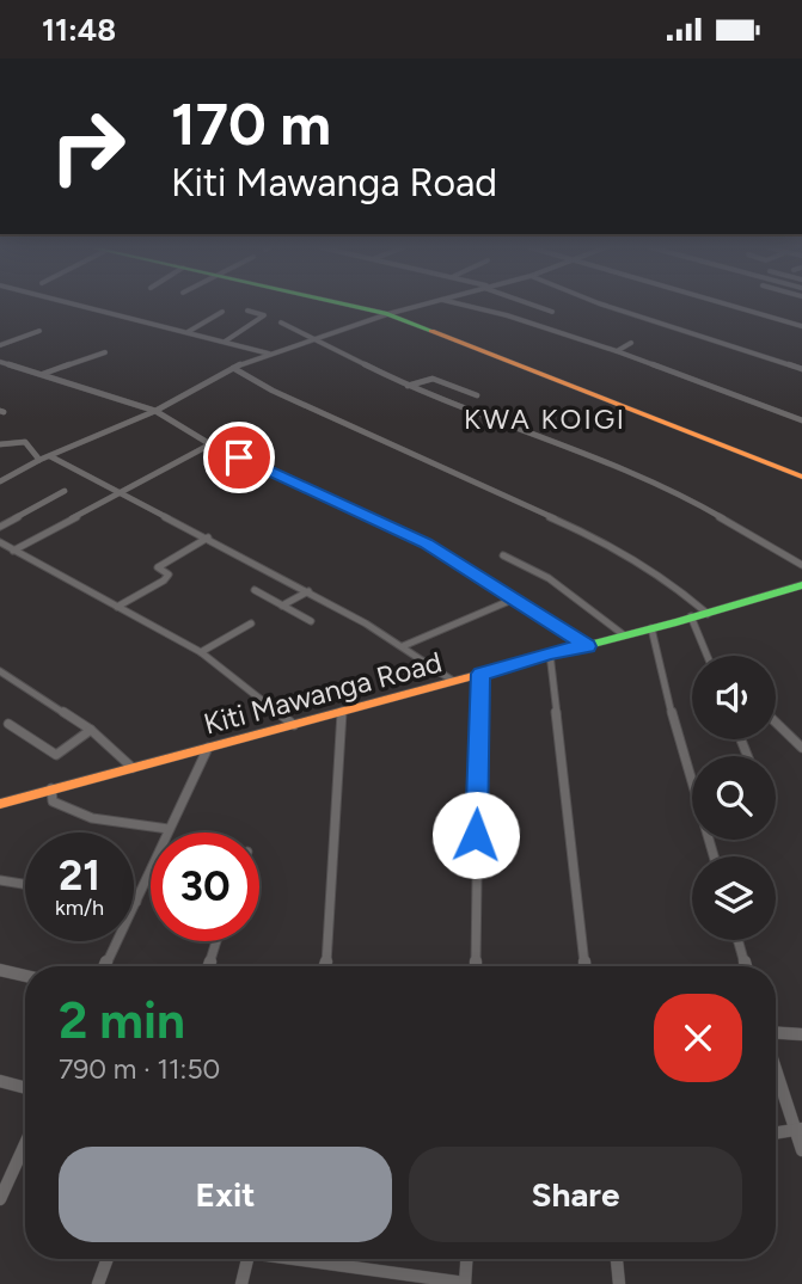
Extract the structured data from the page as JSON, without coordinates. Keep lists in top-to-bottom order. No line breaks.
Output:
{"streets":{"street":["Kiti Mawanga Road"]},"districts":["KWA KOIGI"],"page":{"status":"11:48","turn":["170 m","Kiti Mawanga Road"],"speed":"21 km/h","limit":"30","heading":["2 min","790 m · 11:50"],"buttons":["Exit","Share"]}}
